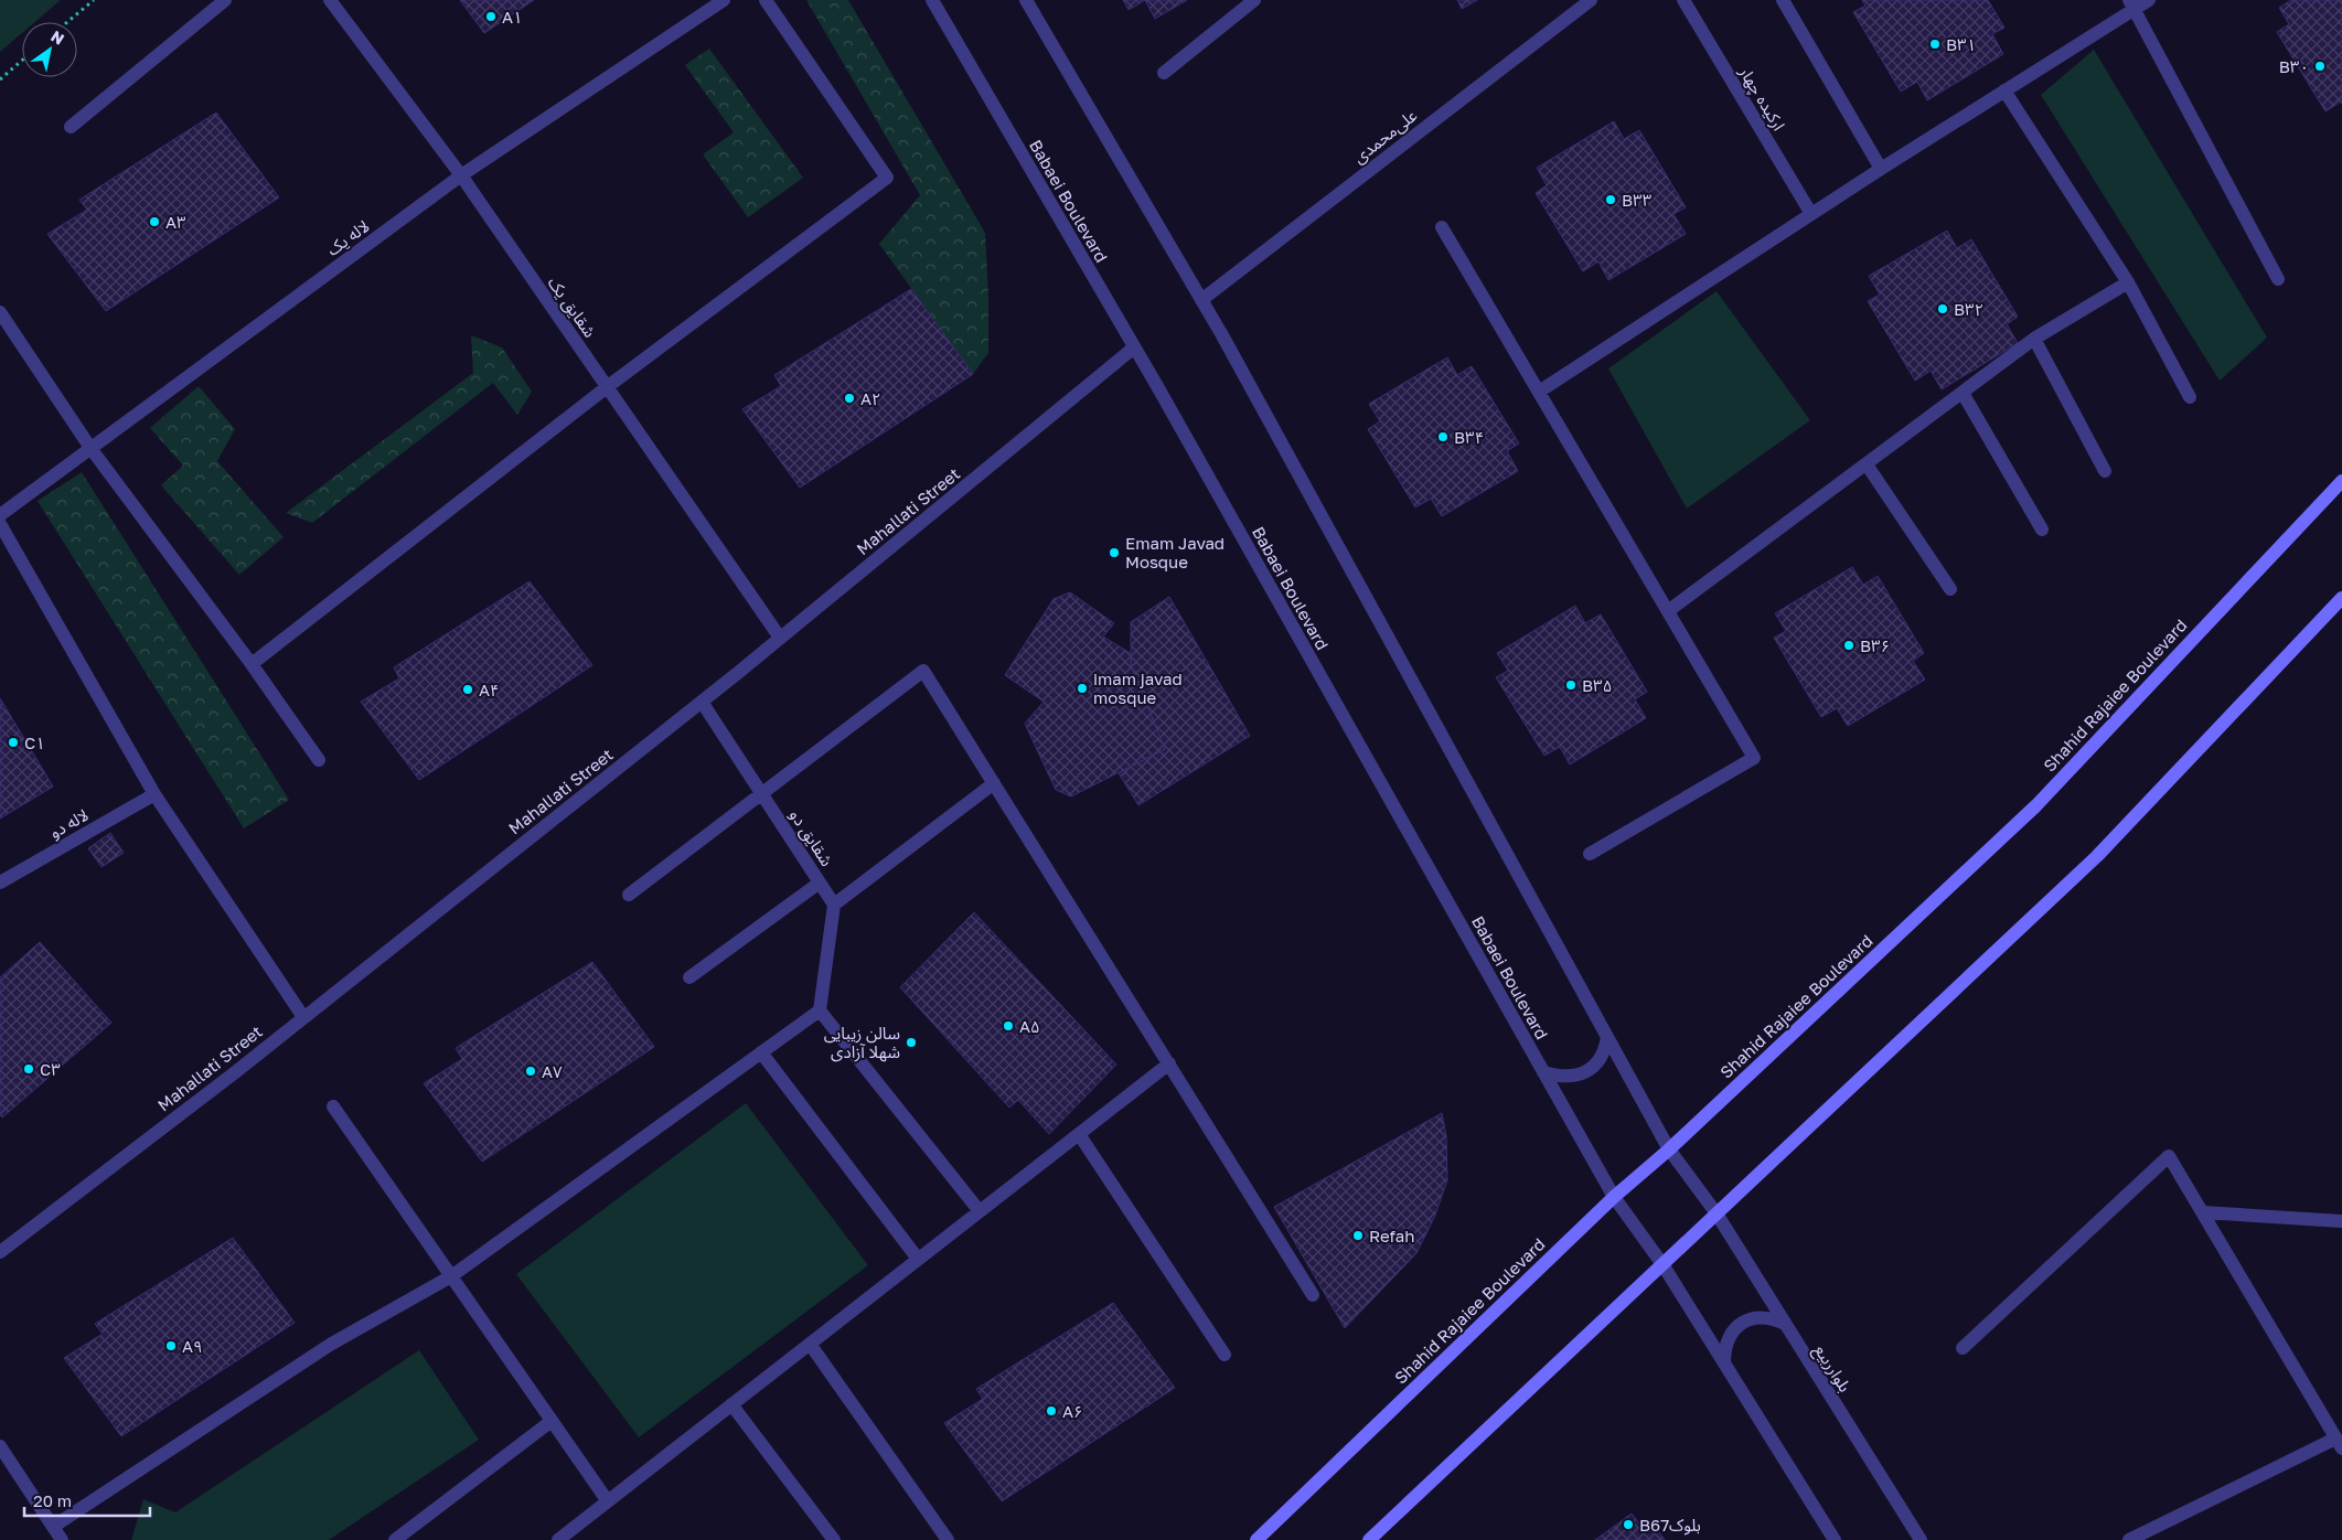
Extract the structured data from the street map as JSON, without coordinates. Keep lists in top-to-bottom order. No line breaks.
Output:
{"streets":{"main road":["Shahid Rajaiee Boulevard"],"street":["ارکیده چهار","علی‌محمدی","Babaei Boulevard","لاله یک","شقایق یک","Mahallati Street","لاله دو","شقایق دو","بلوارربیع"]},"crossings":[["Babaei Boulevard","Mahallati Street"],["Babaei Boulevard","Shahid Rajaiee Boulevard"],["لاله یک","شقایق یک"],["شقایق یک","Mahallati Street"],["Mahallati Street","شقایق دو"],["Shahid Rajaiee Boulevard","بلوارربیع"]],"places":["A۱","B۳۱","B۳۰","B۳۳","A۳","B۳۲","A۲","B۳۴","Emam Javad Mosque","B۳۶","B۳۵","imam javad mosque","A۴","C۱","A۵","سالن زیبایی شهلا آزادی","C۳","A۷","Refah","A۹","A۶","B67بلوک"],"scale_bar":"20 m","north":"top right"}
